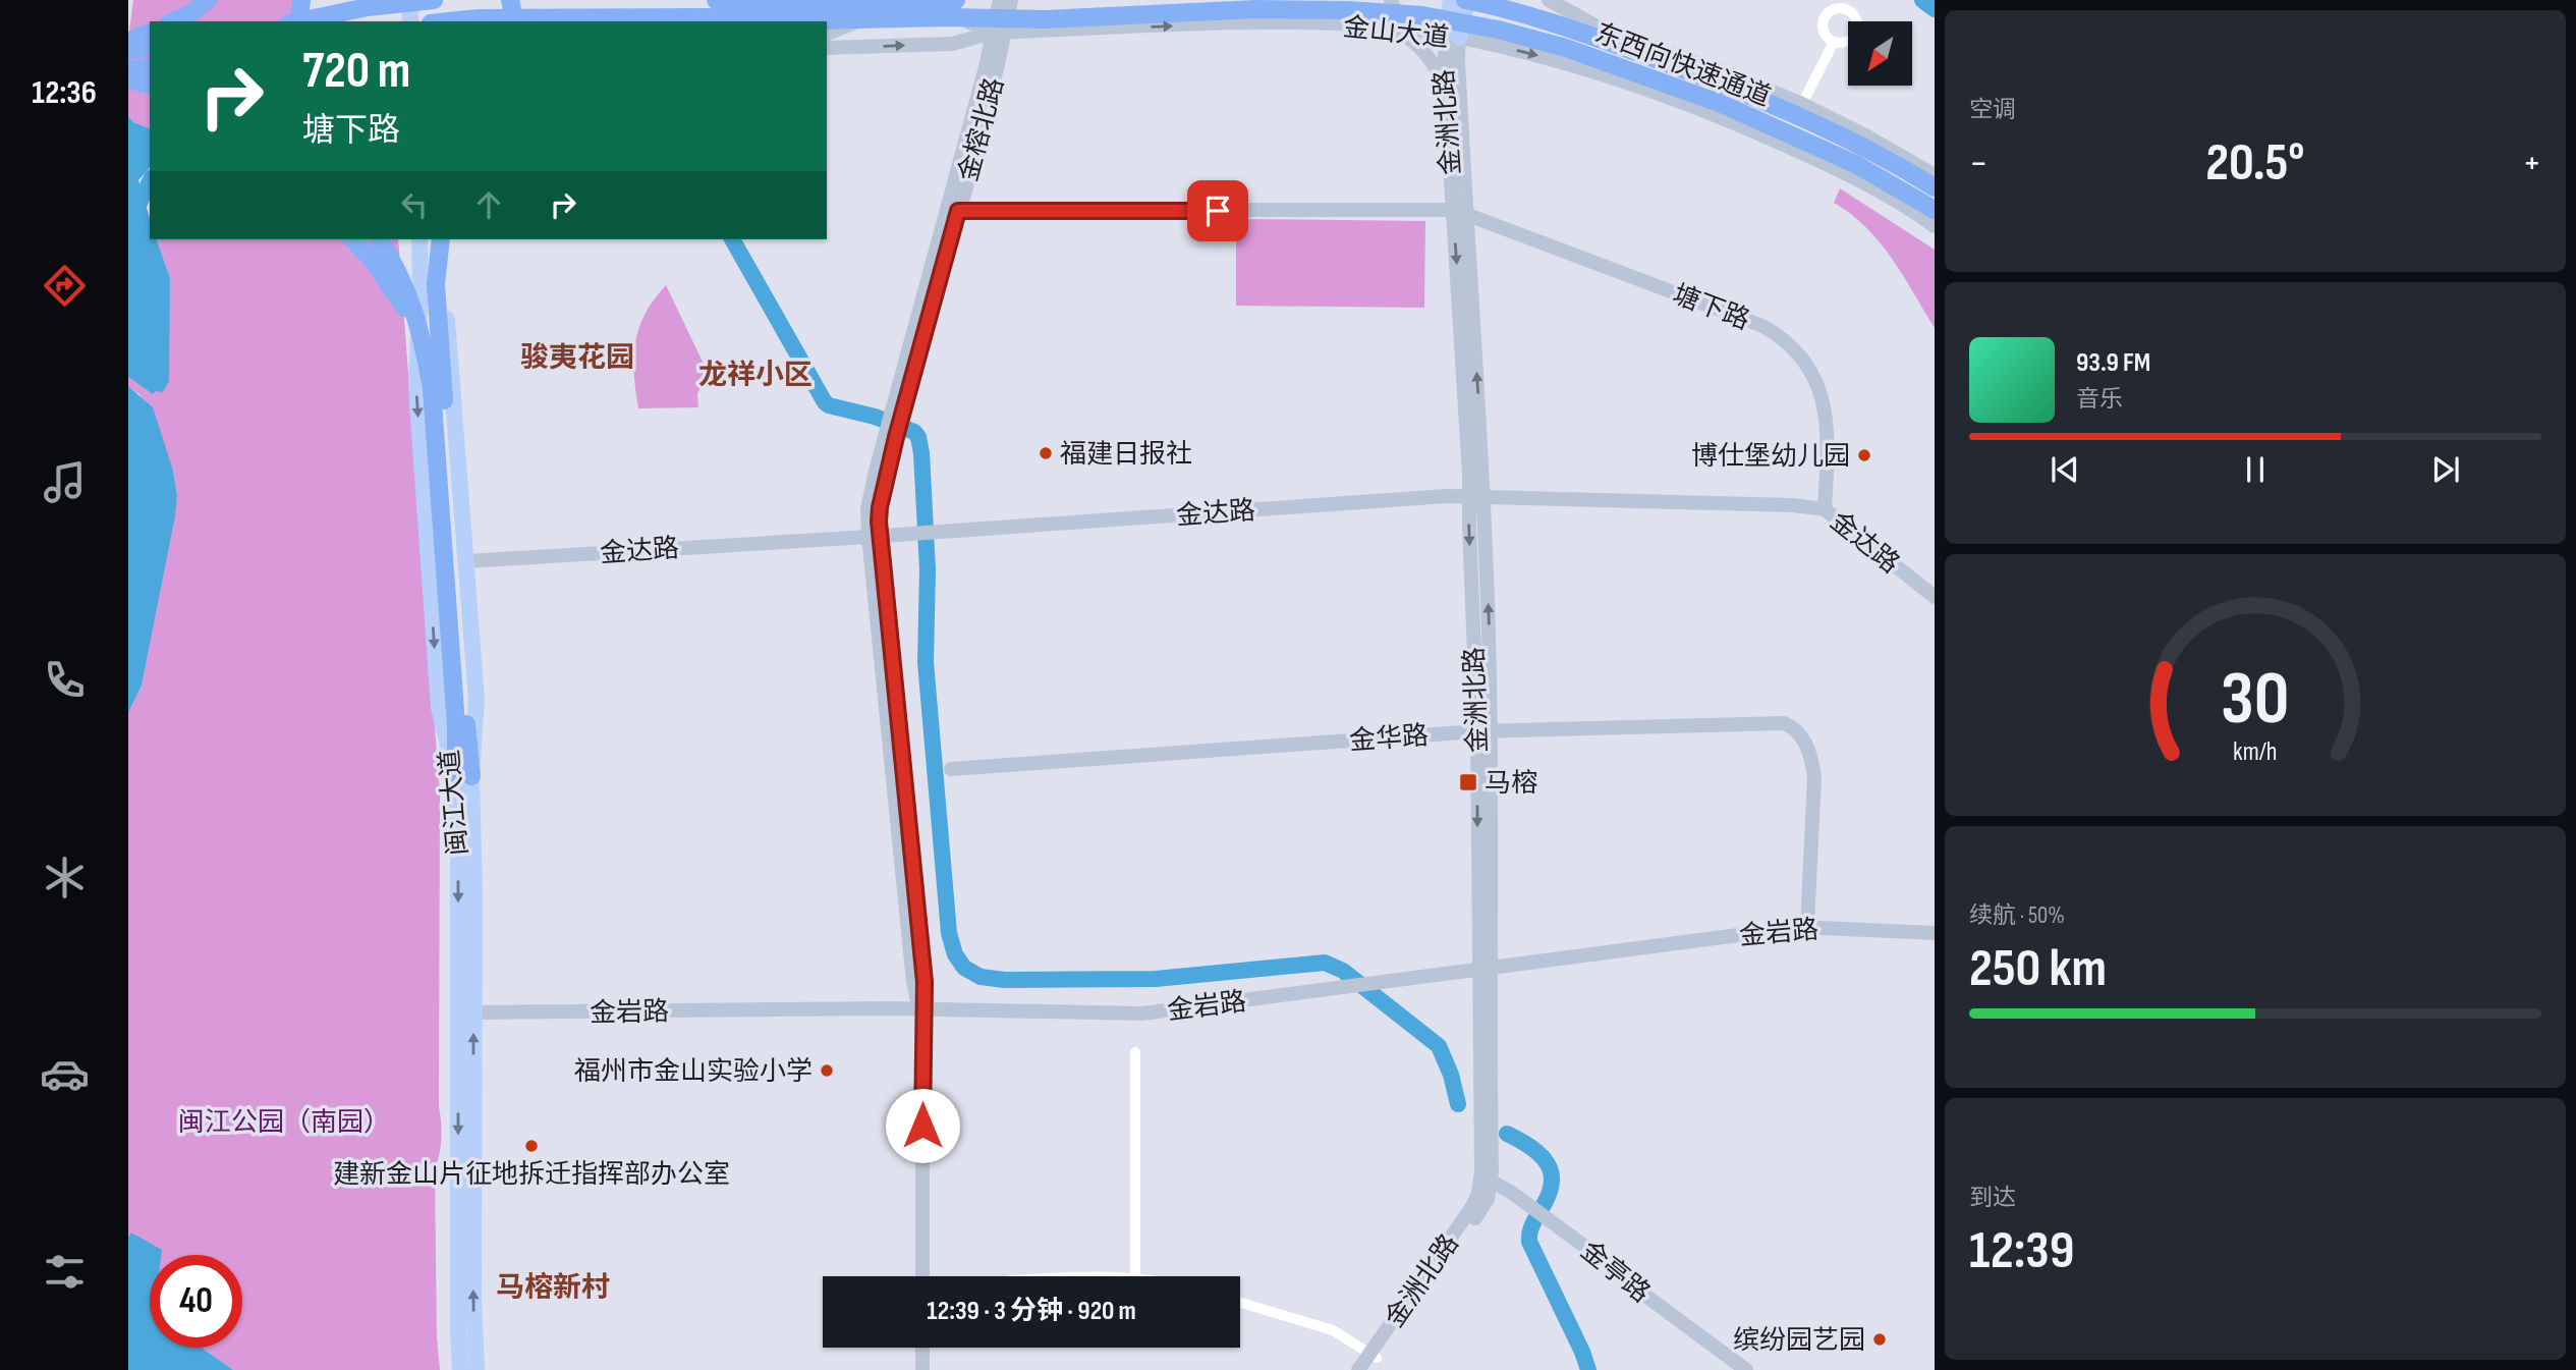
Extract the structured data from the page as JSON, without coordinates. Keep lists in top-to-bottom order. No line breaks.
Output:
{"streets":{"highway":["东西向快速通道"],"main road":["闽江大道"],"street":["金山大道","金洲北路","金榕北路","塘下路","金达路","金华路","金岩路","金亭路"]},"crossings":[["金山大道","金洲北路"],["金山大道","金榕北路"],["金洲北路","塘下路"],["金洲北路","金达路"],["金洲北路","金华路"],["金洲北路","金岩路"],["金洲北路","金亭路"],["金榕北路","塘下路"],["金榕北路","金达路"],["金榕北路","金岩路"],["塘下路","金达路"],["金达路","闽江大道"],["金华路","金岩路"],["闽江大道","金岩路"]],"one_way":["金山大道"],"districts":["骏夷花园","龙祥小区","马榕新村"],"parks":["闽江公园（南园）"],"places":{"other":["福建日报社","博仕堡幼儿园","福州市金山实验小学","建新金山片征地拆迁指挥部办公室","缤纷园艺园"],"transit":["马榕"]},"north":"bottom left","page":{"tabs":"12:36","tile":["空调",["续航 · 50%","250 km"],["到达","12:39"]],"turn":["720 m","塘下路"],"heat":["−","20.5°","+"],"song":["93.9 FM","音乐"],"limit":"40","trip":"12:39 · 3 分钟 · 920 m","gauge":["30","km/h"]}}
